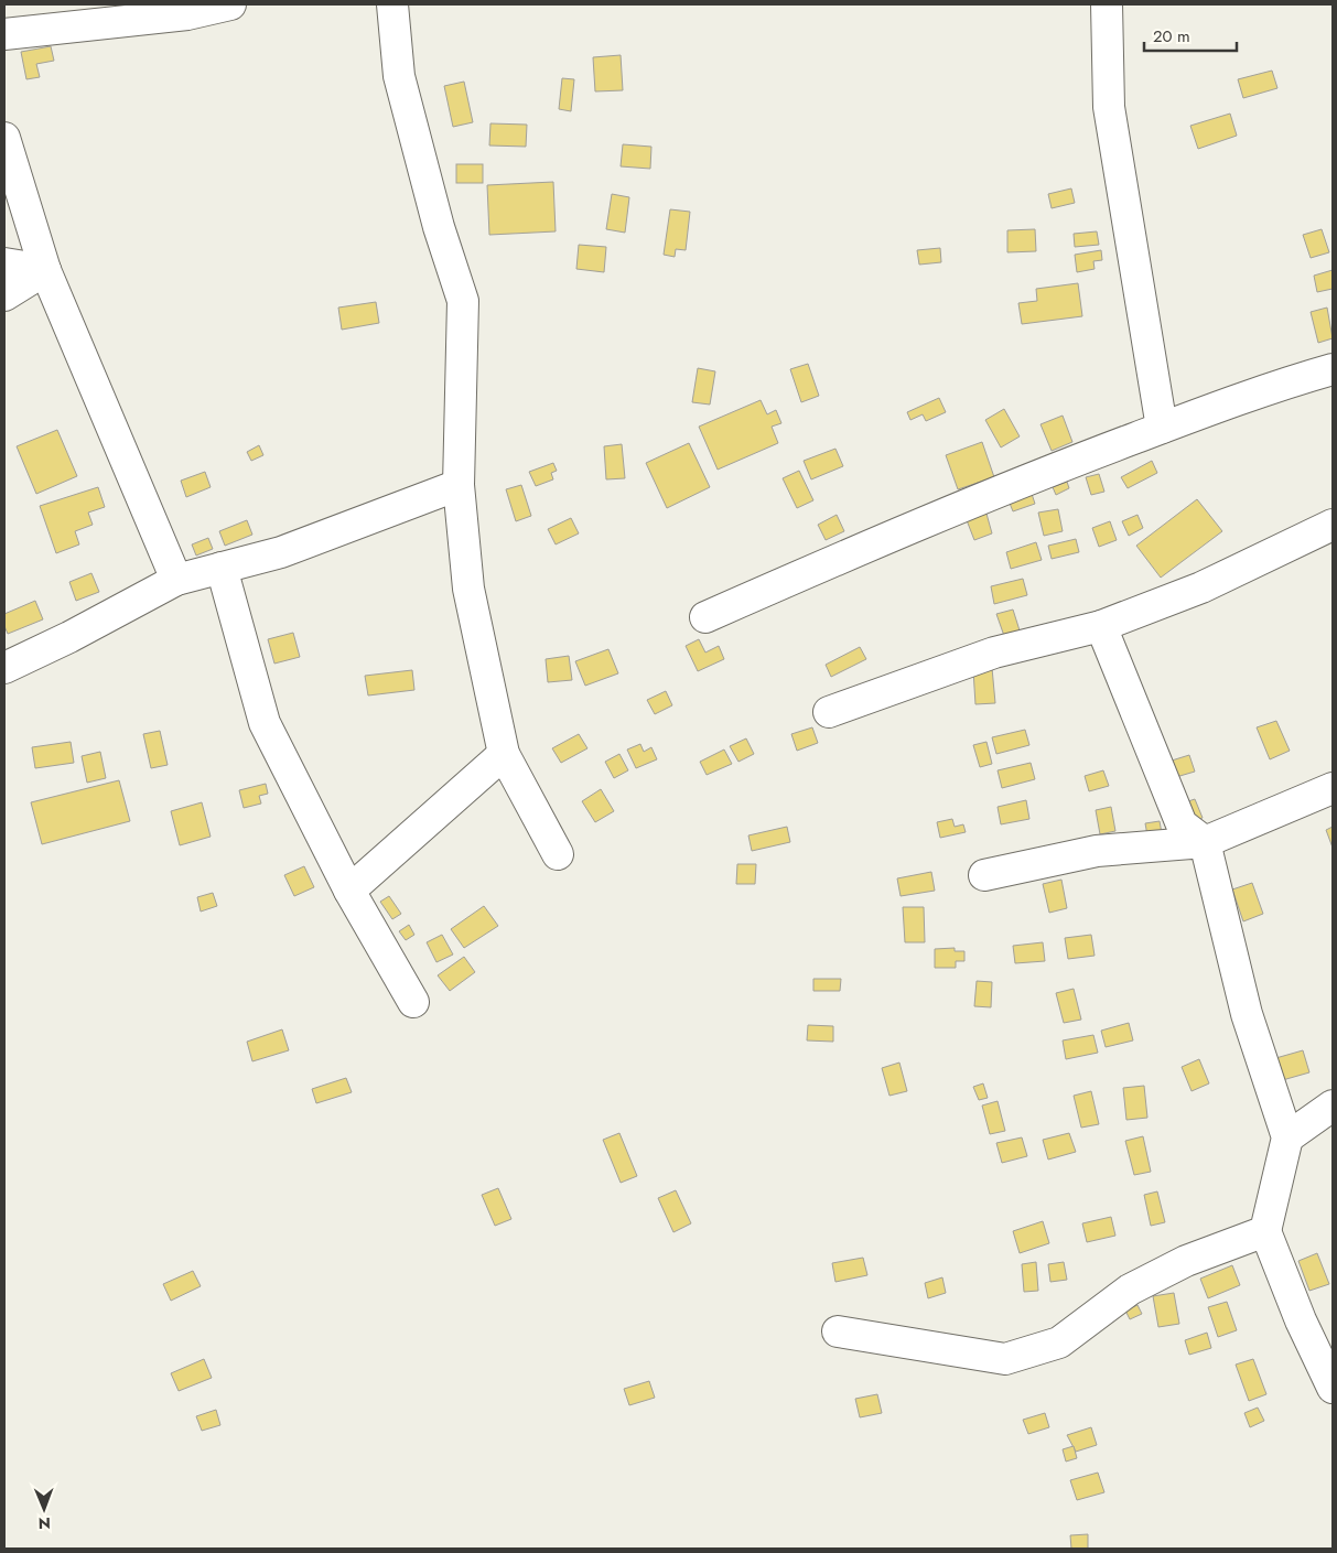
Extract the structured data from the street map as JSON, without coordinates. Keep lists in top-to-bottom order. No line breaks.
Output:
{"scale_bar":"20 m","north":"bottom"}
